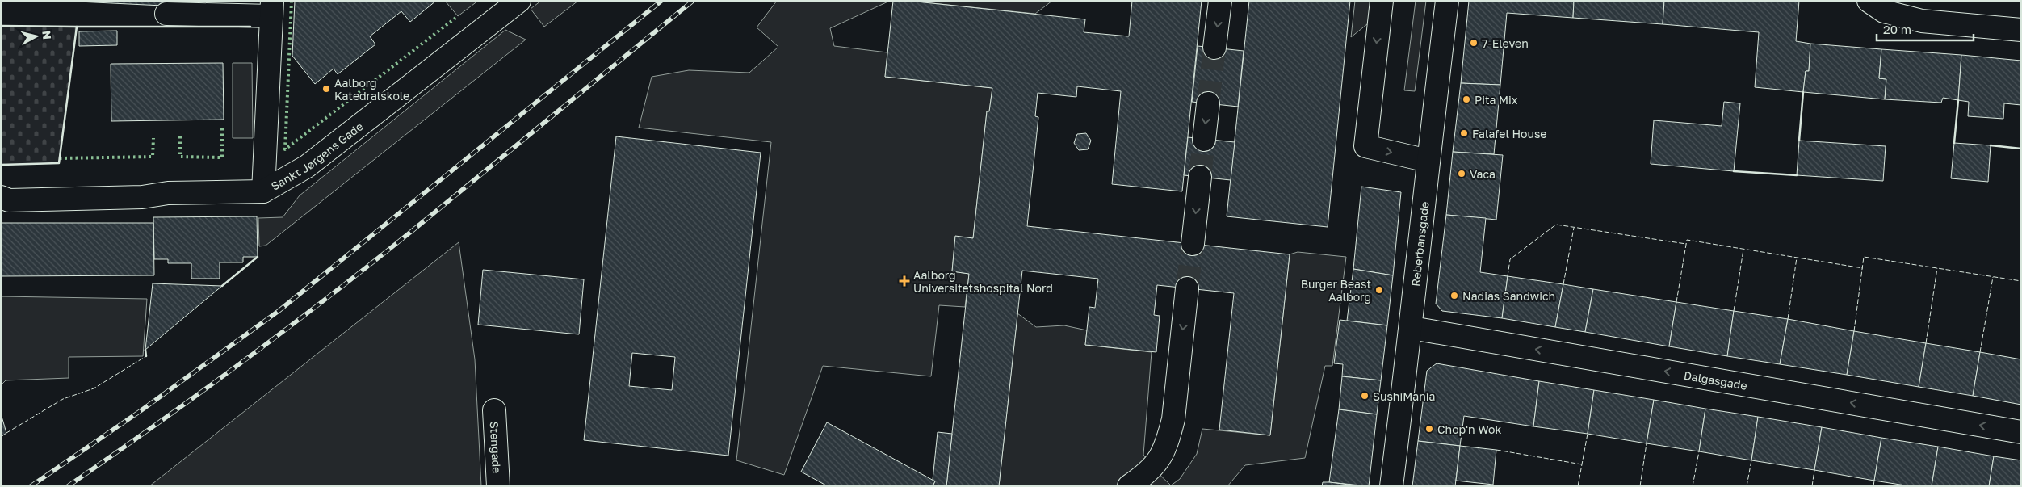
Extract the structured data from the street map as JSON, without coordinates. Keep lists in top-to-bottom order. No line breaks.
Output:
{"streets":{"street":["Sankt Jørgens Gade","Reberbansgade","Dalgasgade","Stengade"]},"crossings":[["Reberbansgade","Dalgasgade"]],"one_way":["Dalgasgade"],"places":{"other":["7-Eleven","Aalborg Katedralskole","Pita Mix","Falafel House","Vaca","Burger Beast Aalborg","Nadias Sandwich","SushiMania","Chop'n Wok"],"health":["Aalborg Universitetshospital Nord"]},"scale_bar":"20 m","north":"right"}
